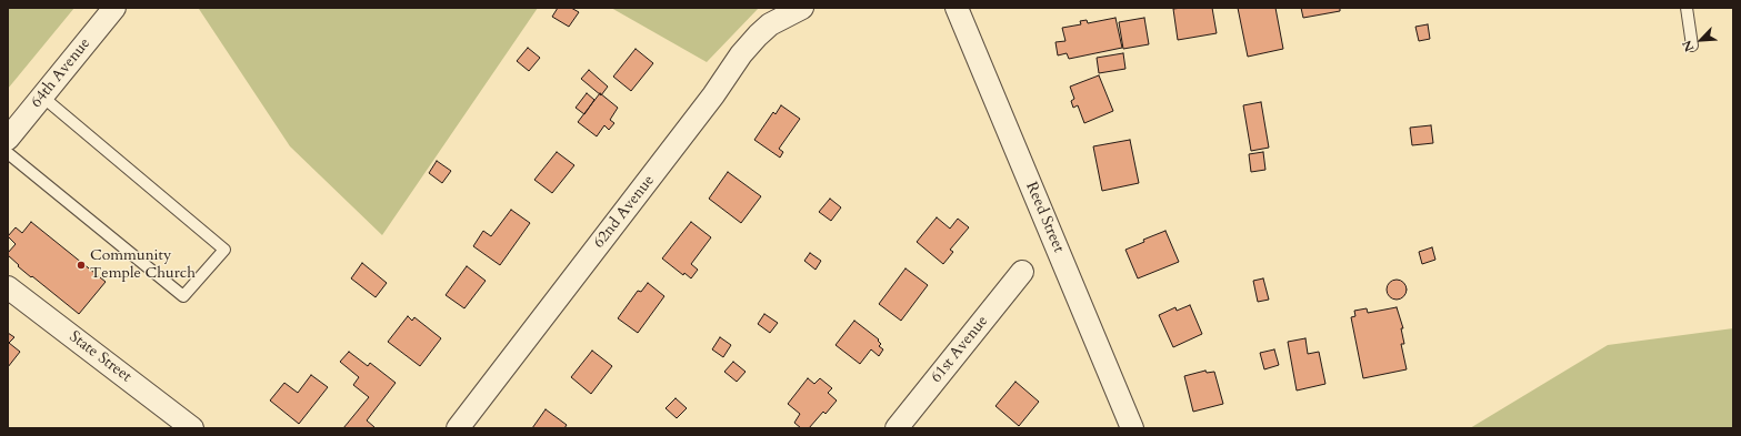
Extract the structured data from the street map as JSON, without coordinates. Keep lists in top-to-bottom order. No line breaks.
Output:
{"streets":{"street":["64th Avenue","62nd Avenue","Reed Street","61st Avenue","State Street"]},"places":["Community Temple Church"],"north":"bottom left"}
